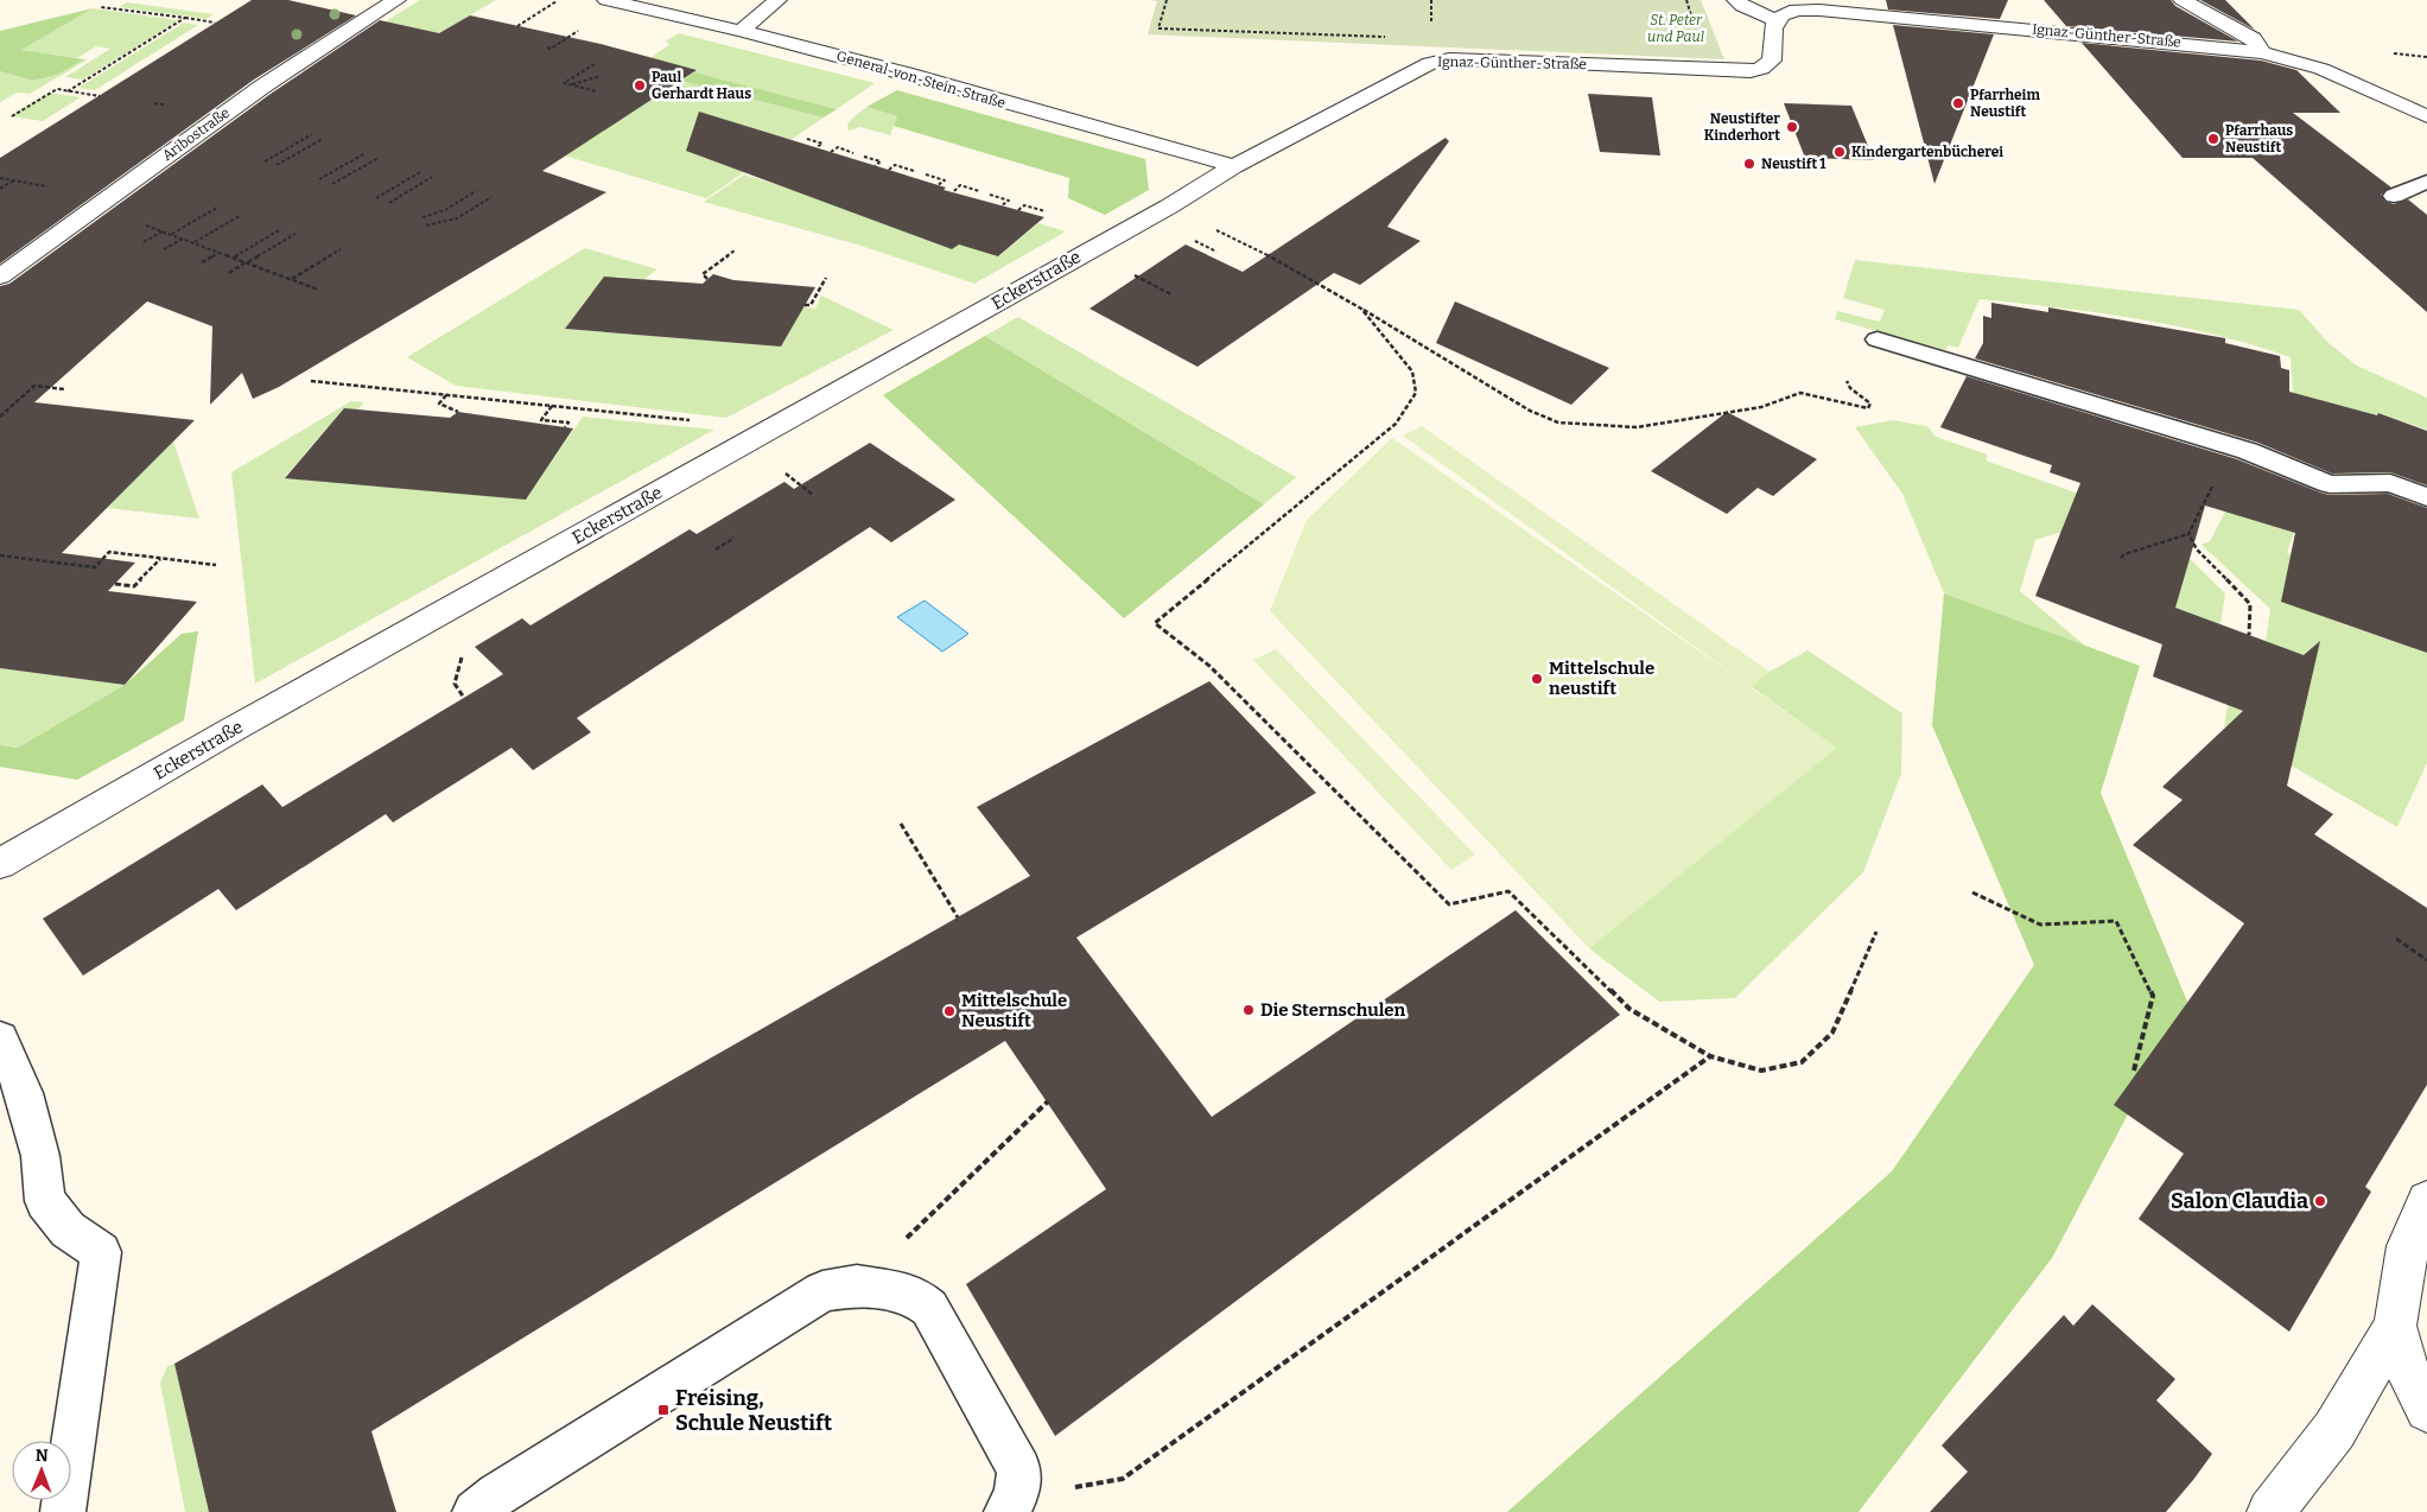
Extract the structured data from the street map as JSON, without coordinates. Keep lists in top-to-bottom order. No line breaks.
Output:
{"streets":{"street":["Ignaz-Günther-Straße","General-von-Stein-Straße","Aribostraße","Eckerstraße"]},"crossings":[["Ignaz-Günther-Straße","General-von-Stein-Straße"],["Ignaz-Günther-Straße","Eckerstraße"],["General-von-Stein-Straße","Eckerstraße"]],"parks":["St. Peter und Paul"],"places":{"other":["Paul Gerhardt Haus","Pfarrheim Neustift","Neustifter Kinderhort","Pfarrhaus Neustift","Kindergartenbücherei","Neustift 1","Mittelschule neustift","Die Sternschulen","Mittelschule Neustift","Salon Claudia"],"transit":["Freising, Schule Neustift"]},"north":"top"}
